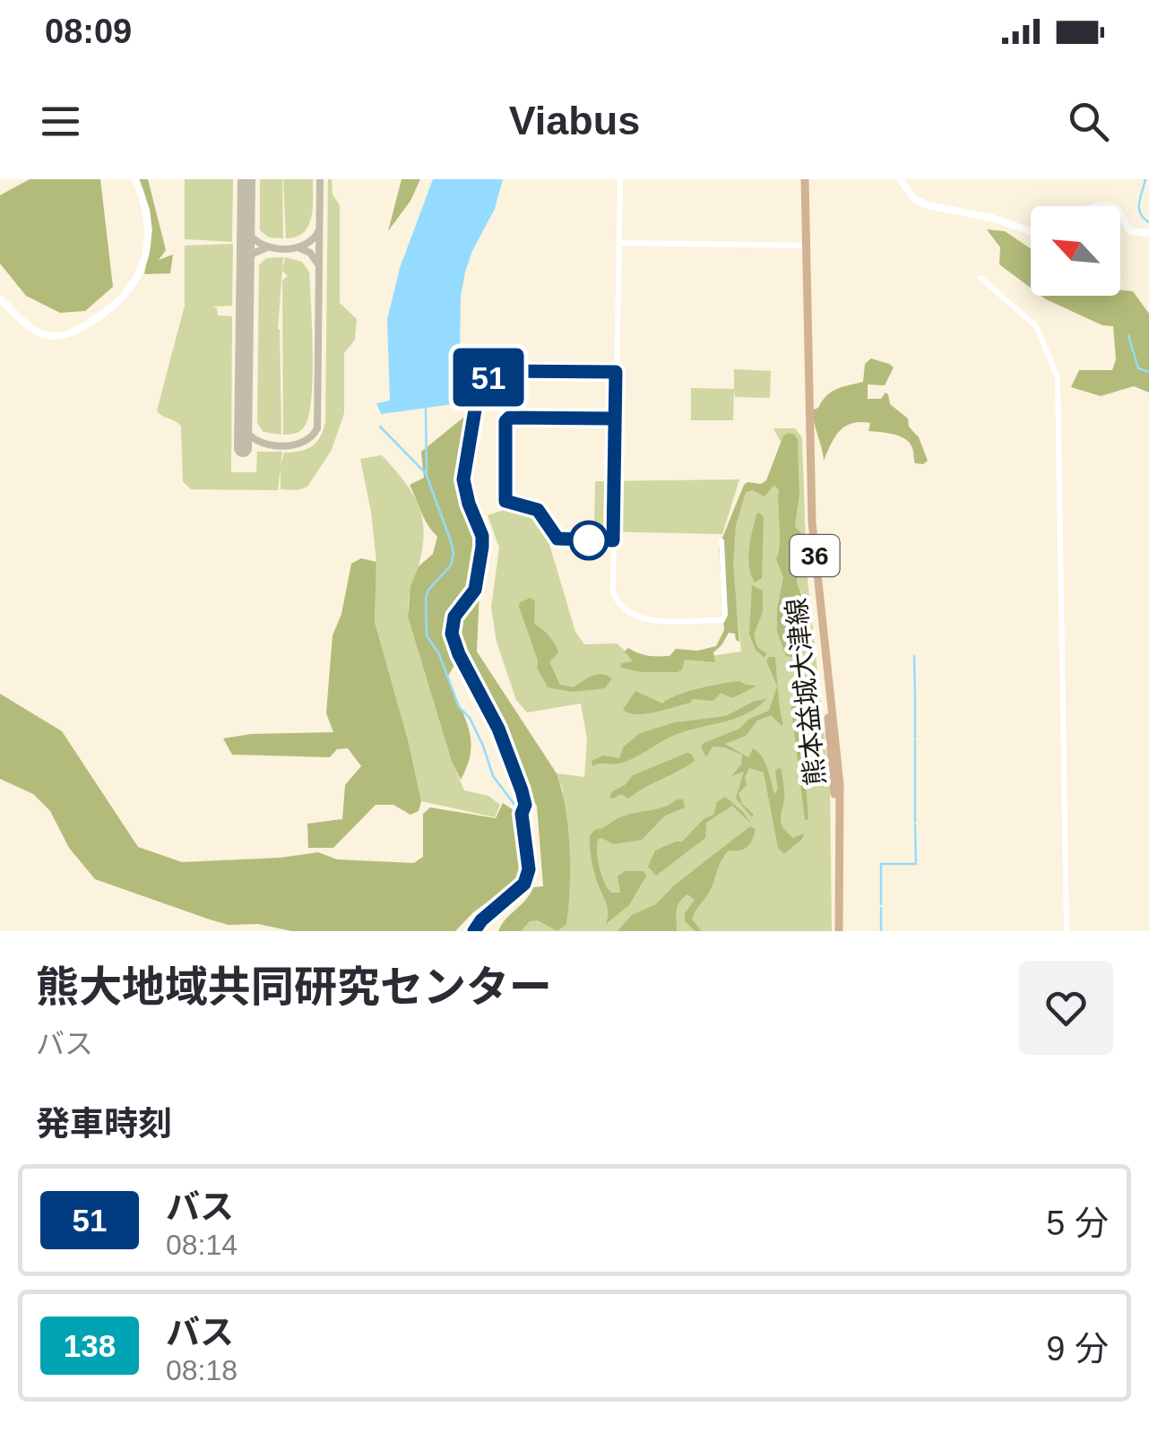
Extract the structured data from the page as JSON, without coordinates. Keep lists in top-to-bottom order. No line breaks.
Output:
{"streets":{"main road":["36","熊本益城大津線"]},"lines":["bus line 51"],"north":"top left","page":{"status":"08:09","header":"Viabus","on_map":"51","heading":[["熊大地域共同研究センター","バス"],"発車時刻"],"list":[{"mark":"51","name":"バス","note":"08:14","value":"5 分"},{"mark":"138","name":"バス","note":"08:18","value":"9 分"}]}}
